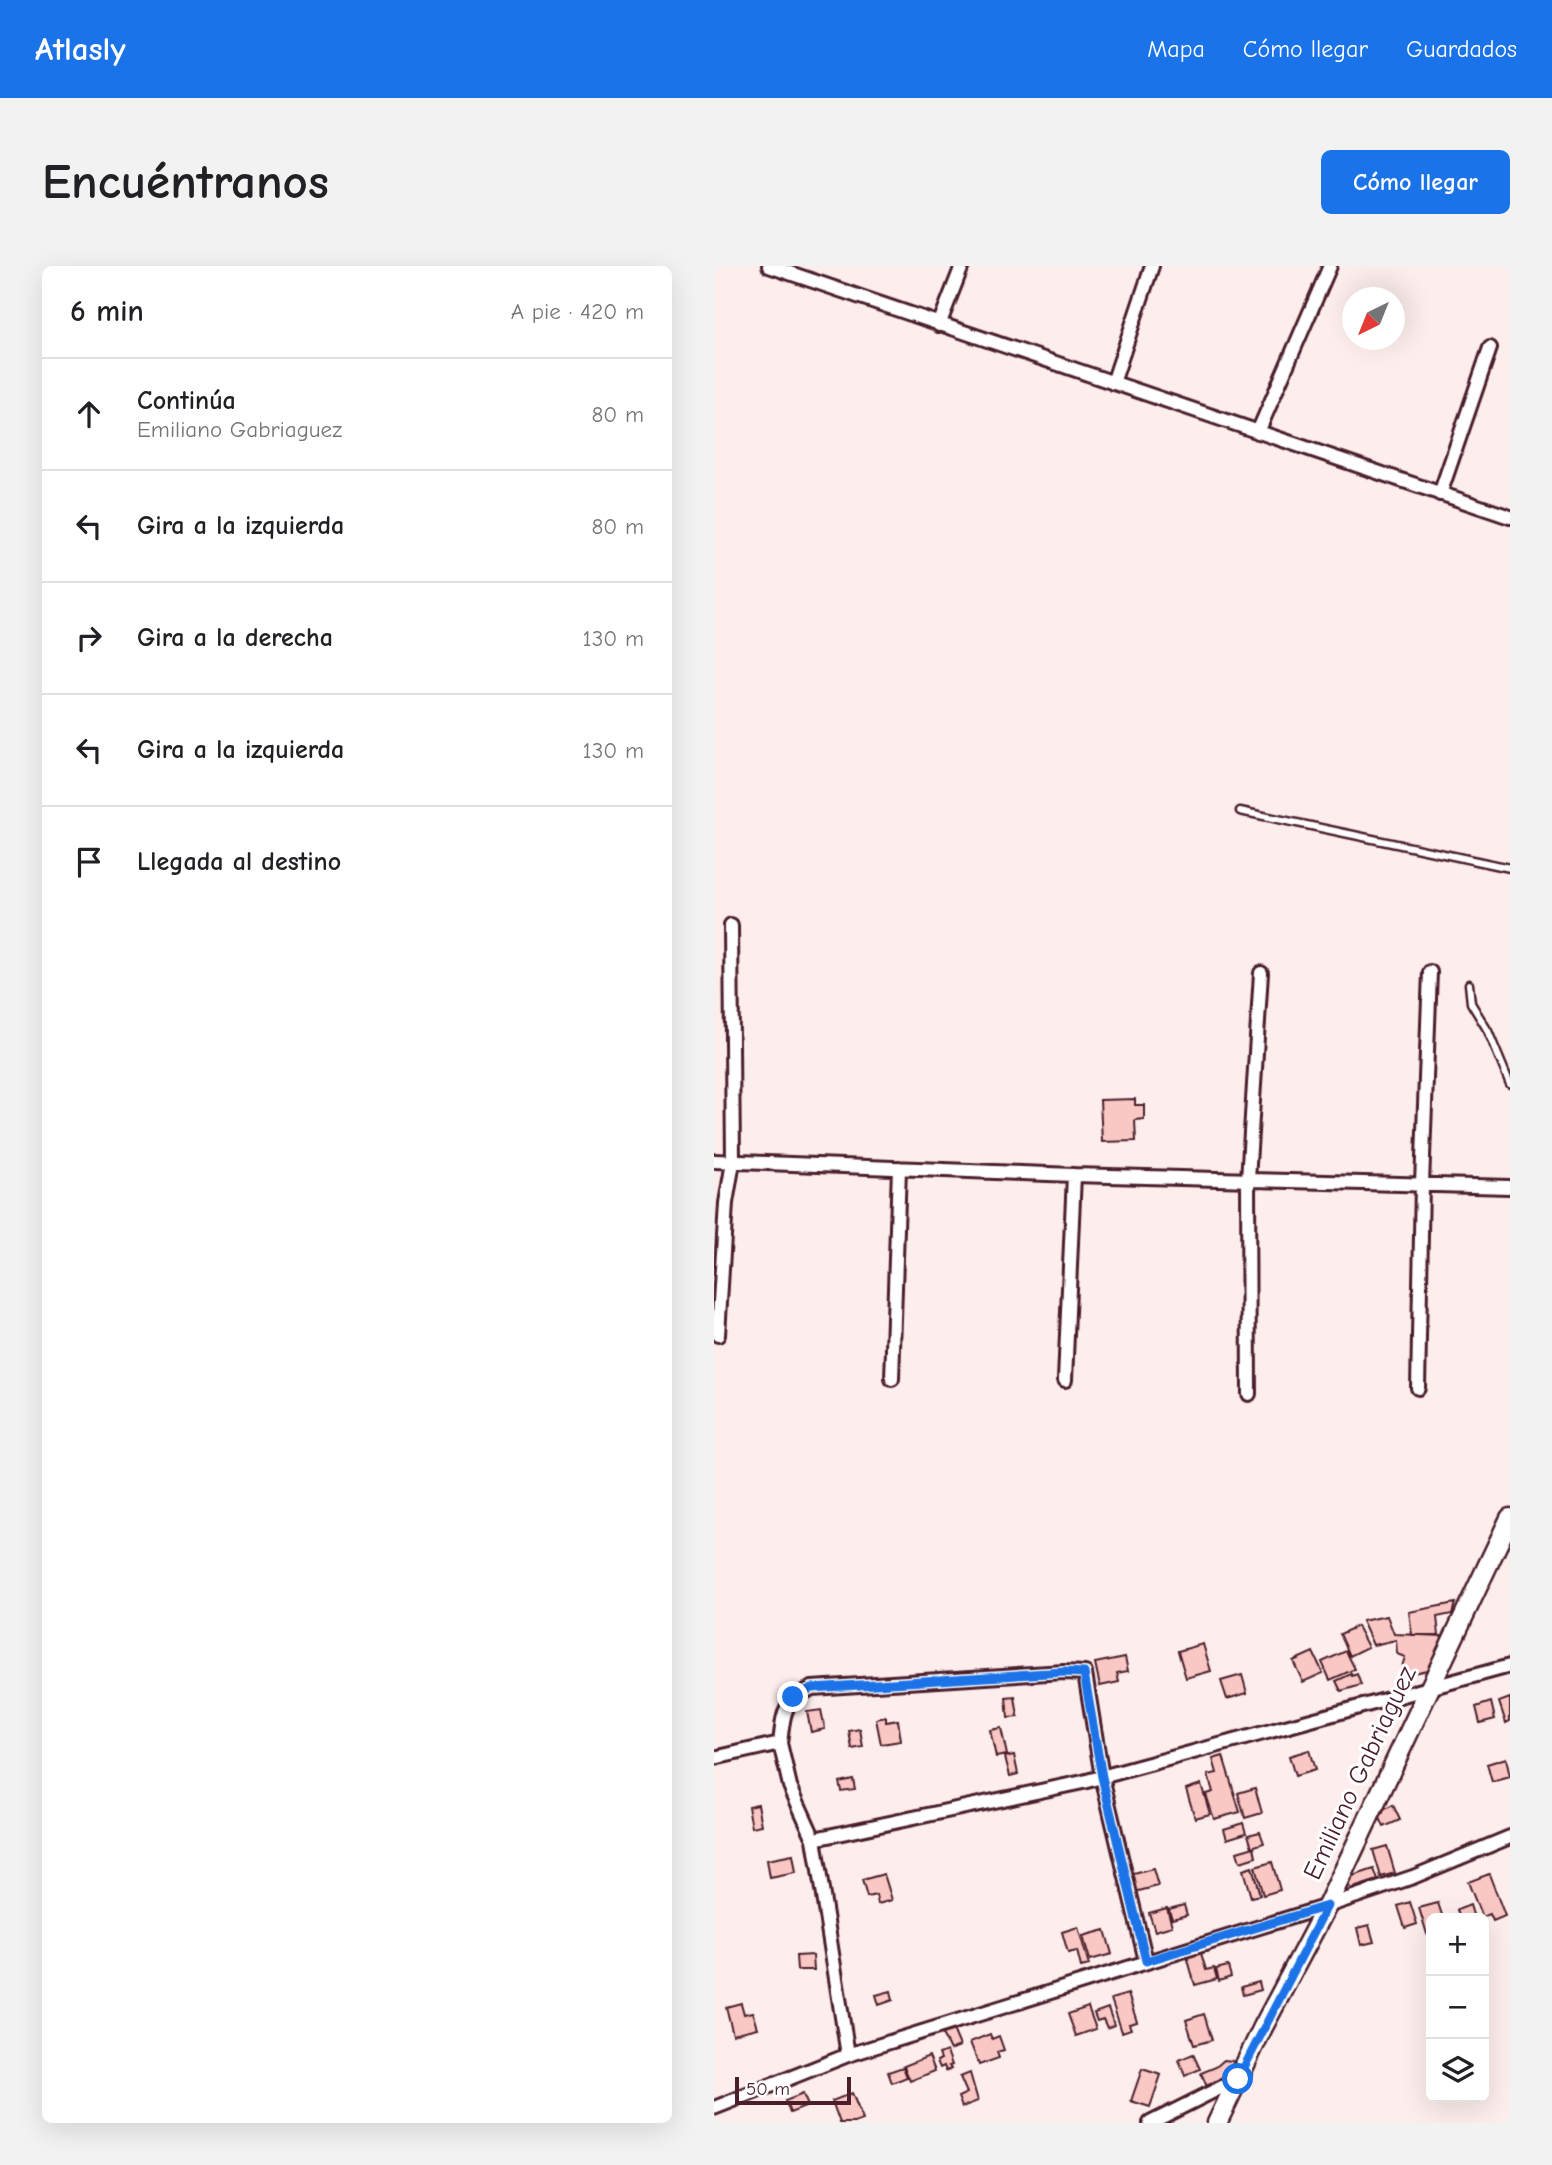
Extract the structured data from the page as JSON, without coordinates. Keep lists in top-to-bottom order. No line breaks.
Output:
{"streets":{"main road":["Emiliano Gabriaguez"]},"scale_bar":"50 m","north":"bottom left","page":{"header":"Atlasly","nav":["Mapa","Cómo llegar","Guardados"],"buttons":"Cómo llegar","title":"Encuéntranos","heading":["6 min","A pie · 420 m"],"list":[["Continúa","Emiliano Gabriaguez","80 m"],["Gira a la izquierda","80 m"],["Gira a la derecha","130 m"],["Gira a la izquierda","130 m"],"Llegada al destino"],"map_buttons":["+","−"],"scale":"50 m"}}
